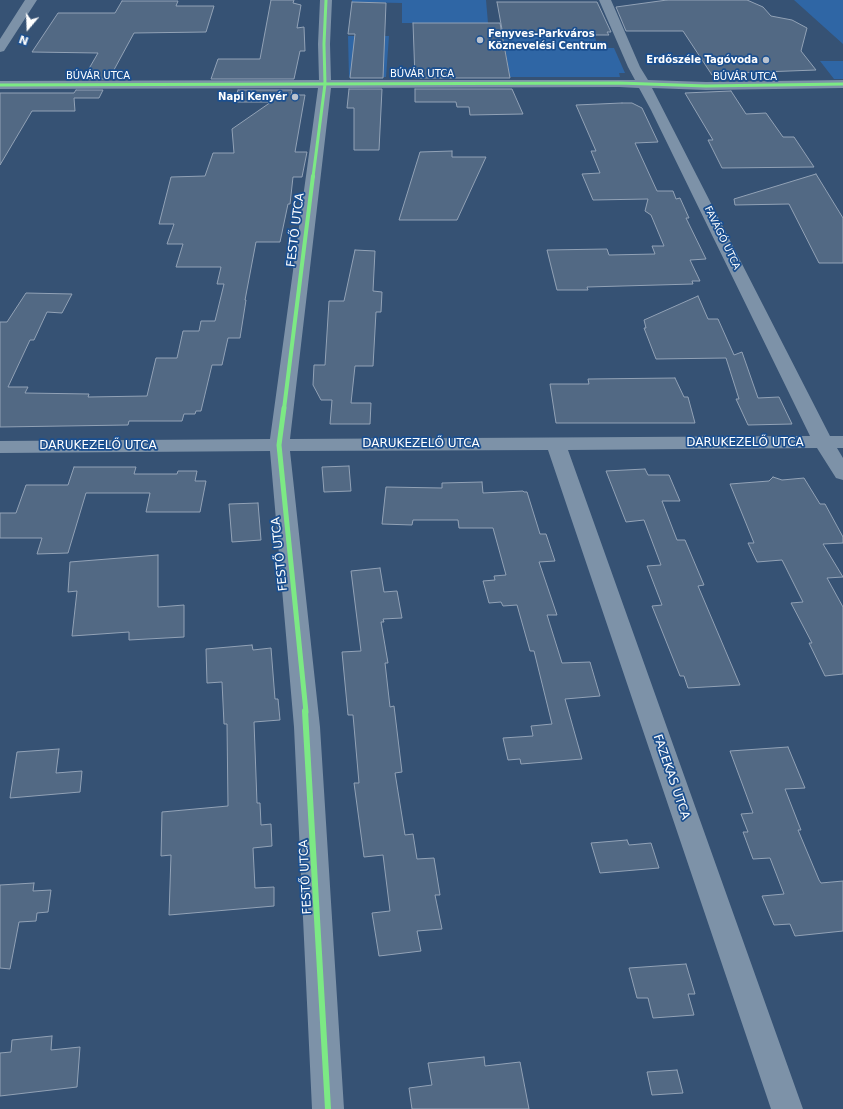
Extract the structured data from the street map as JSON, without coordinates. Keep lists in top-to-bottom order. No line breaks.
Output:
{"streets":{"street":["BÚVÁR UTCA","FESTŐ UTCA","FAVÁGÓ UTCA","DARUKEZELŐ UTCA","FAZEKAS UTCA"]},"crossings":[["BÚVÁR UTCA","FESTŐ UTCA"],["BÚVÁR UTCA","FAVÁGÓ UTCA"],["FESTŐ UTCA","DARUKEZELŐ UTCA"],["FAVÁGÓ UTCA","DARUKEZELŐ UTCA"],["DARUKEZELŐ UTCA","FAZEKAS UTCA"]],"places":["Fenyves-Parkváros Köznevelési Centrum","Erdőszéle Tagóvoda","Napi Kenyér"],"north":"bottom"}
